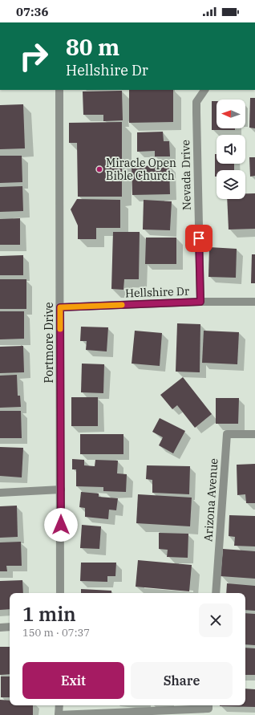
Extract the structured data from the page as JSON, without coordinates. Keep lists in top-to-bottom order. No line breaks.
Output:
{"streets":{"street":["Nevada Drive","Hellshire Dr","Portmore Drive","Arizona Avenue"]},"crossings":[["Nevada Drive","Hellshire Dr"],["Hellshire Dr","Portmore Drive"]],"places":["Miracle Open Bible Church"],"north":"left","page":{"status":"07:36","turn":["80 m","Hellshire Dr"],"heading":["1 min","150 m · 07:37"],"buttons":["Exit","Share"]}}
